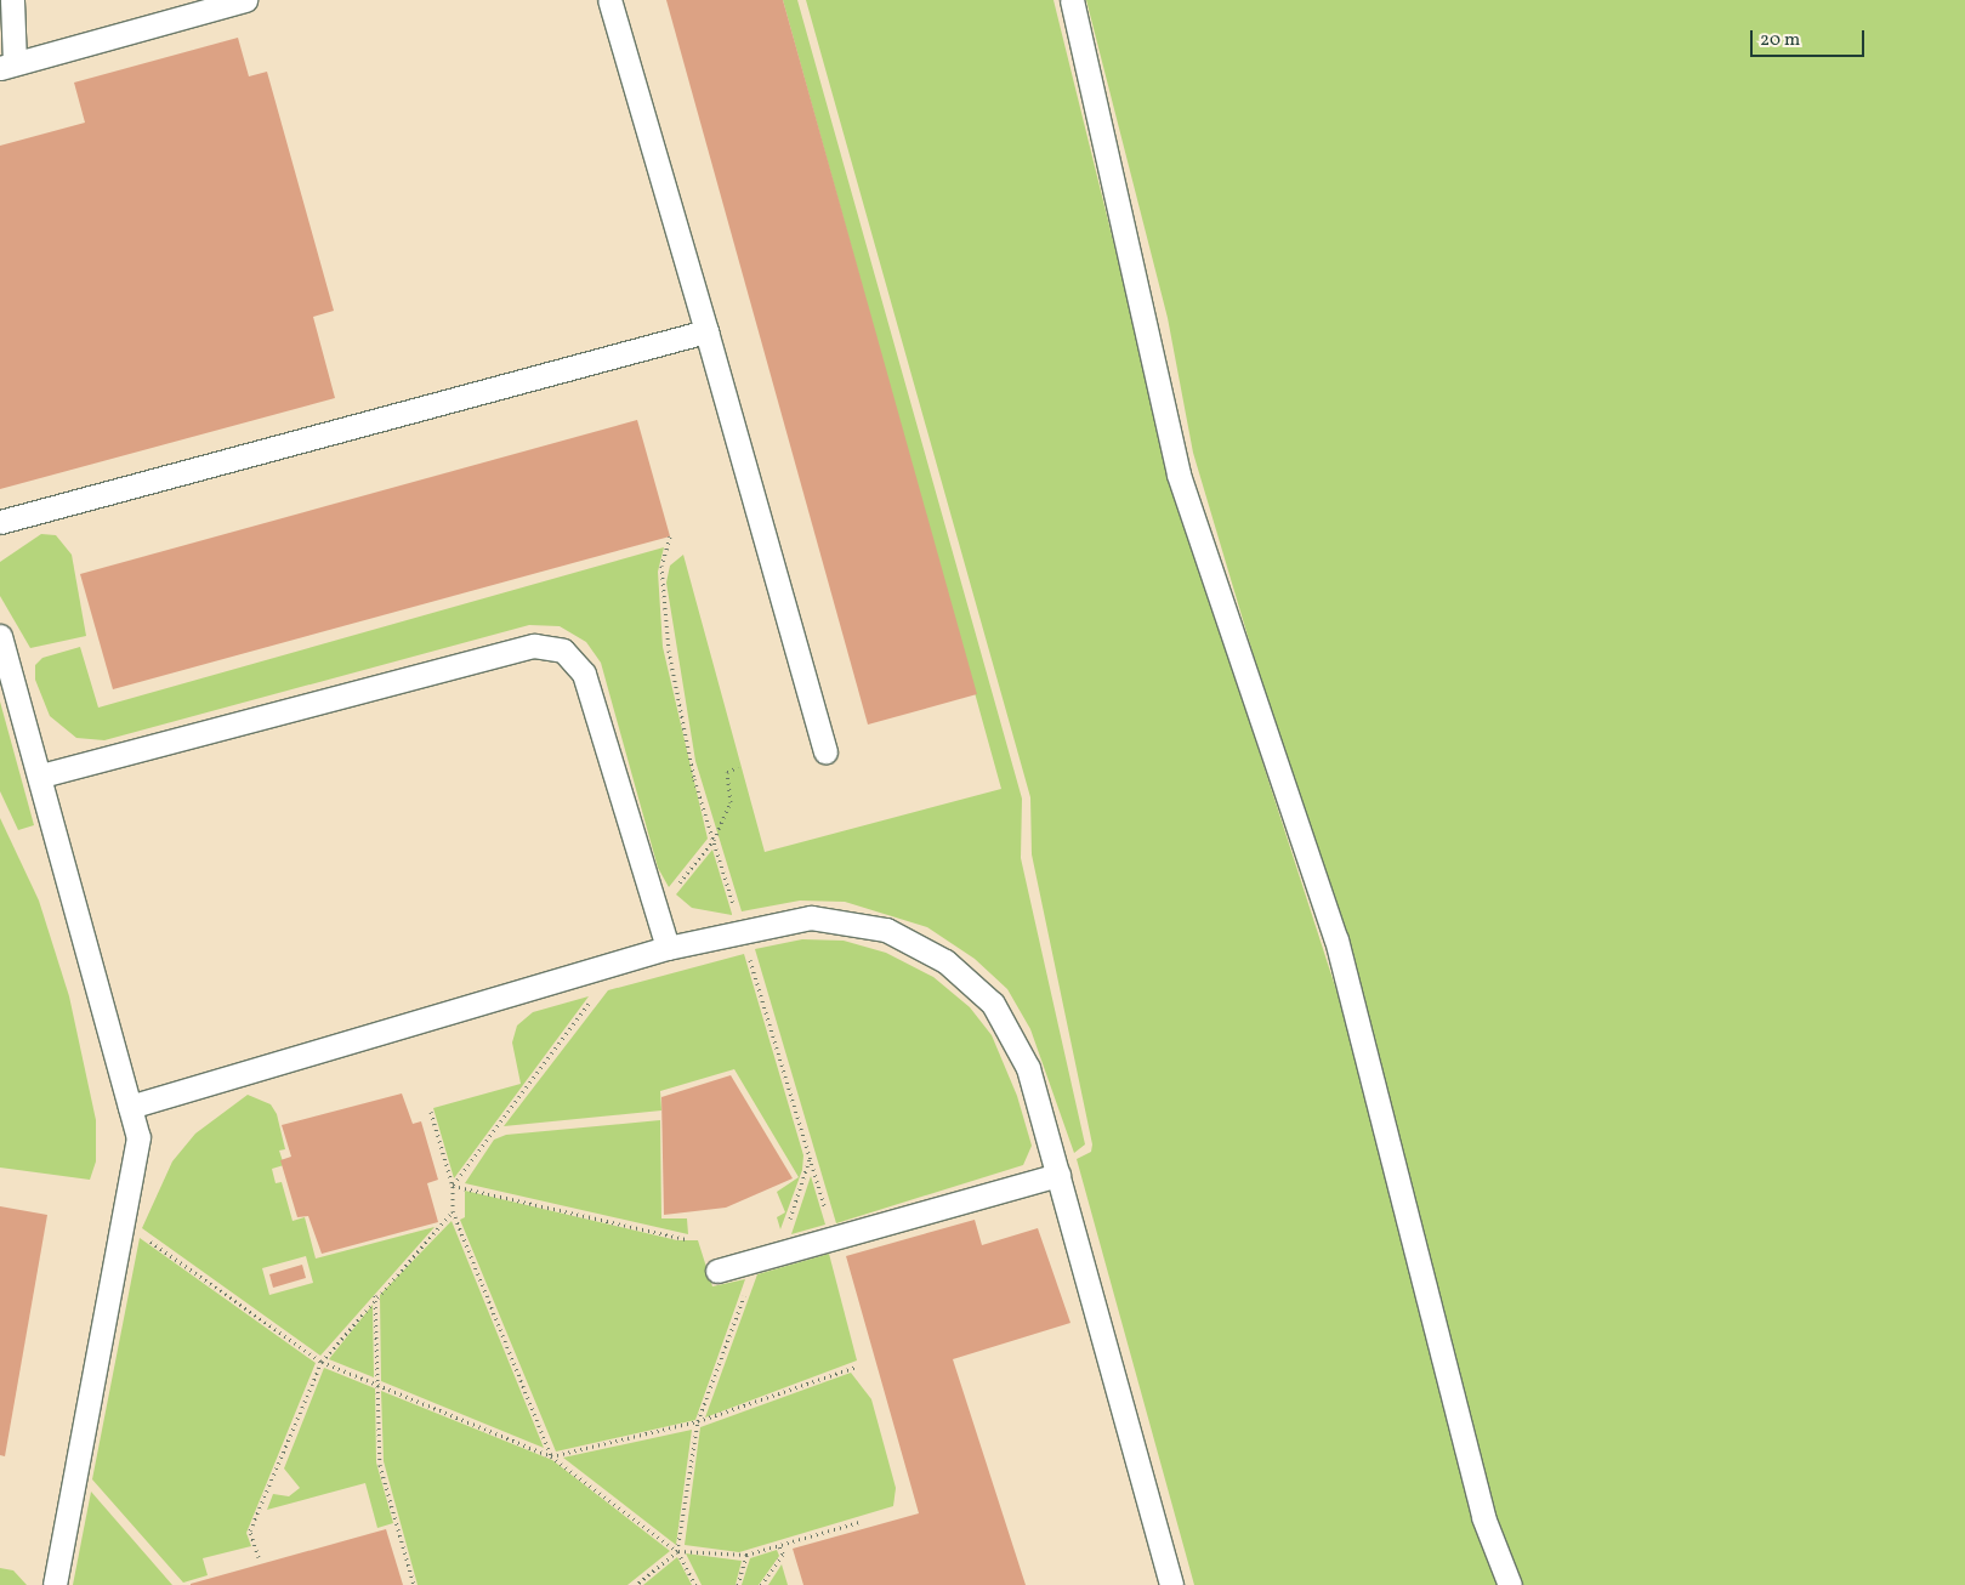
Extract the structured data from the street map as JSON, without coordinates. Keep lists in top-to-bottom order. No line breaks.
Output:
{"scale_bar":"20 m"}
